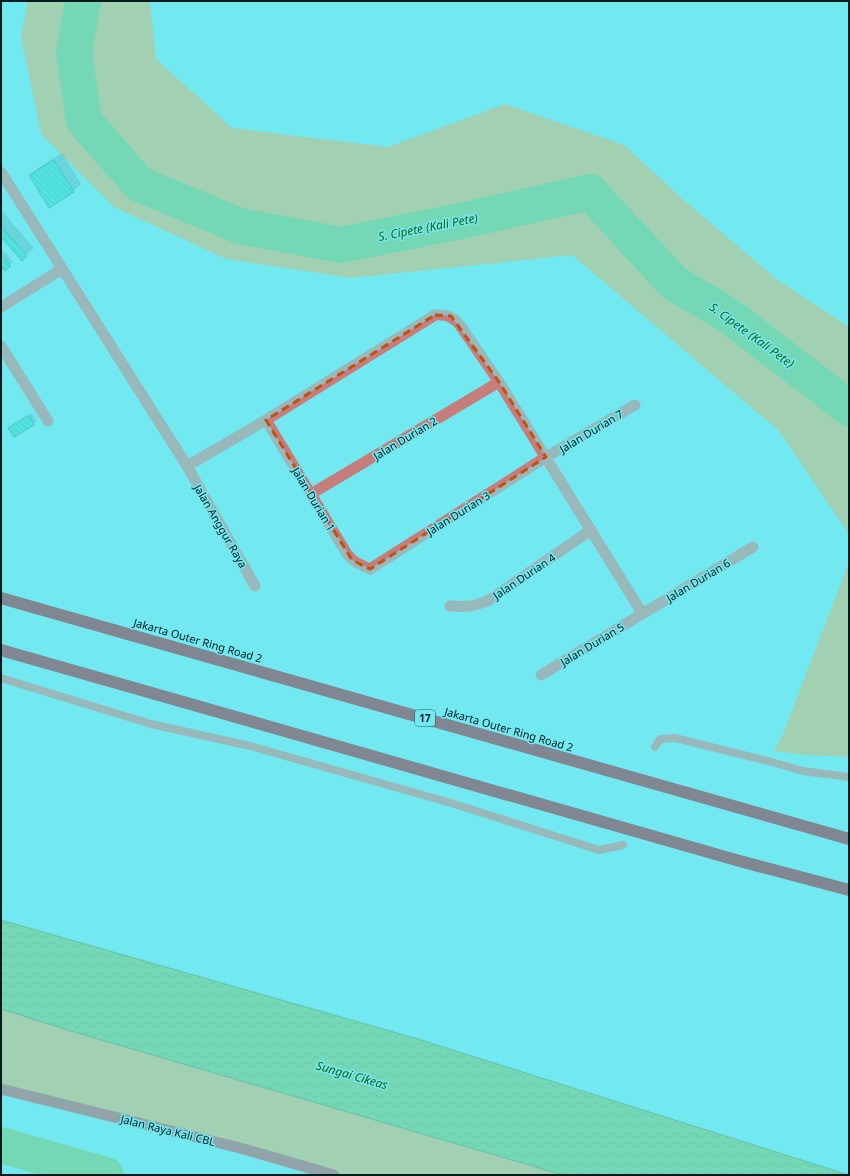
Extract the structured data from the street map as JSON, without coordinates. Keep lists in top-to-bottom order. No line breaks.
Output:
{"streets":{"highway":["Jakarta Outer Ring Road 2","17"],"main road":["Jalan Raya Kali CBL"],"street":["Jalan Durian 7","Jalan Durian 2","Jalan Durian 1","Jalan Durian 3","Jalan Anggur Raya","Jalan Durian 4","Jalan Durian 6","Jalan Durian 5"]},"crossings":[["Jalan Durian 7","Jalan Durian 3"],["Jalan Durian 2","Jalan Durian 1"],["Jalan Durian 1","Jalan Durian 3"],["Jalan Durian 6","Jalan Durian 5"]],"water":["S. Cipete (Kali Pete)","Sungai Cikeas"]}
